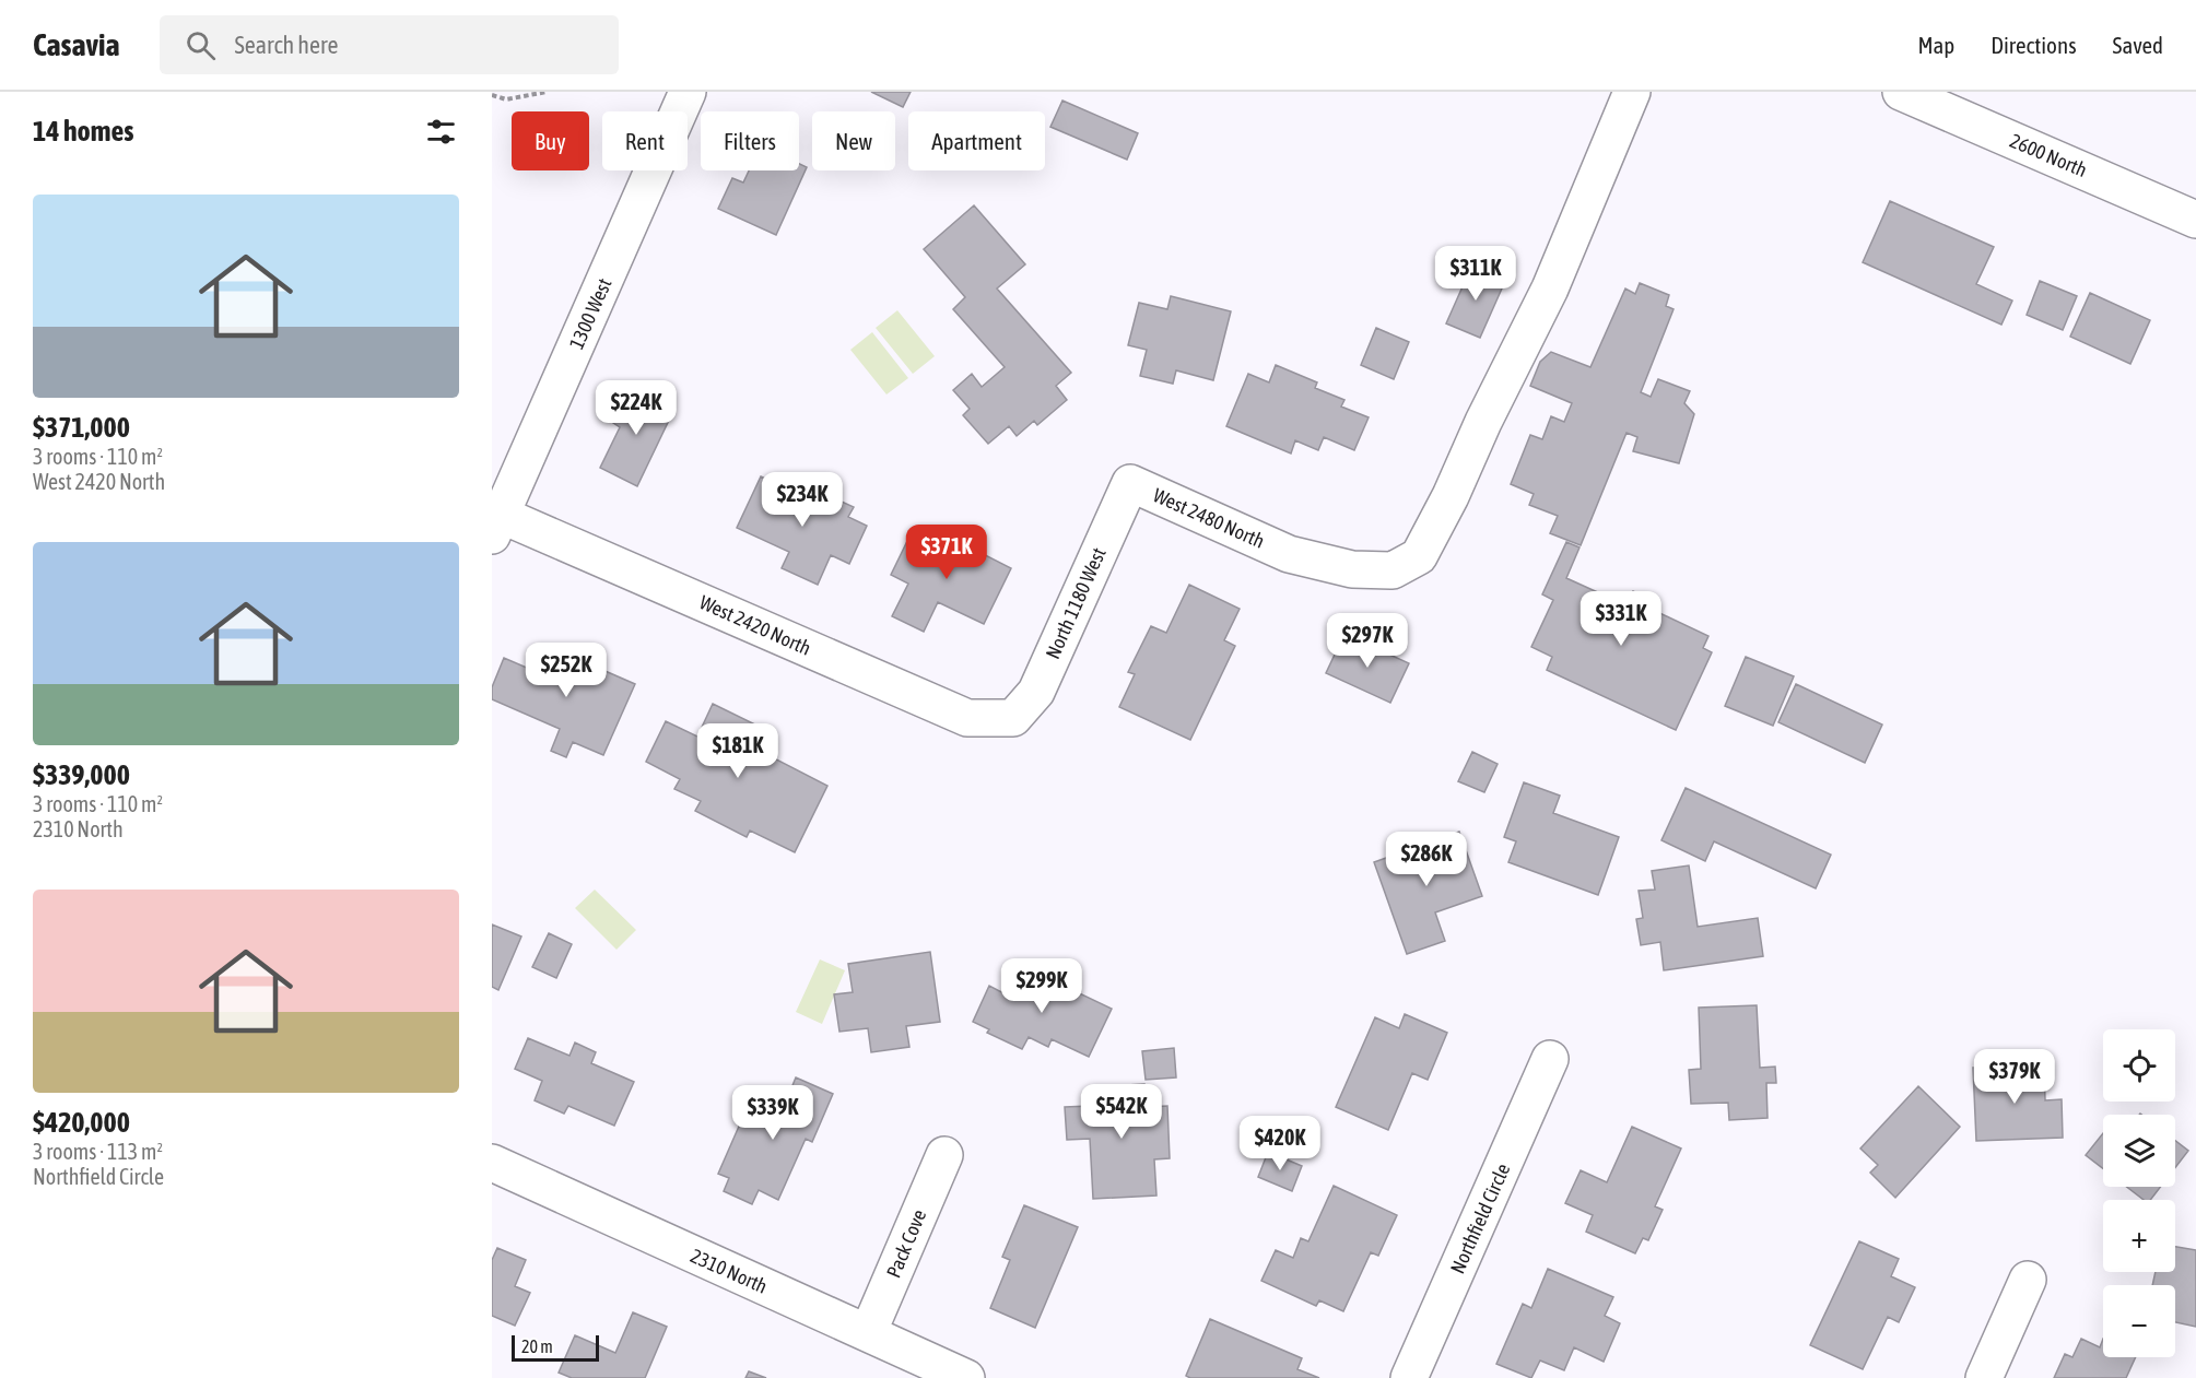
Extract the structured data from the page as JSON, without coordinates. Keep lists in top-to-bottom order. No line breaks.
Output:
{"streets":{"street":["2600 North","1300 West","West 2480 North","North 1180 West","West 2420 North","Northfield Circle","Pack Cove","2310 North"]},"crossings":[["1300 West","West 2420 North"],["West 2480 North","North 1180 West"],["North 1180 West","West 2420 North"],["Pack Cove","2310 North"]],"scale_bar":"20 m","page":{"header":"Casavia","search":"Search here","nav":["Map","Directions","Saved"],"heading":"14 homes","chip":["Buy","Rent","Filters","New","Apartment"],"list":[{"name":"$371,000","note":"3 rooms · 110 m² · West 2420 North"},{"name":"$339,000","note":"3 rooms · 110 m² · 2310 North"},{"name":"$420,000","note":"3 rooms · 113 m² · Northfield Circle"}],"price":["$311K","$224K","$234K","$371K","$331K","$297K","$252K","$181K","$286K","$299K","$379K","$542K","$339K","$420K"],"map_buttons":["+","−"],"scale":"20 m"}}
